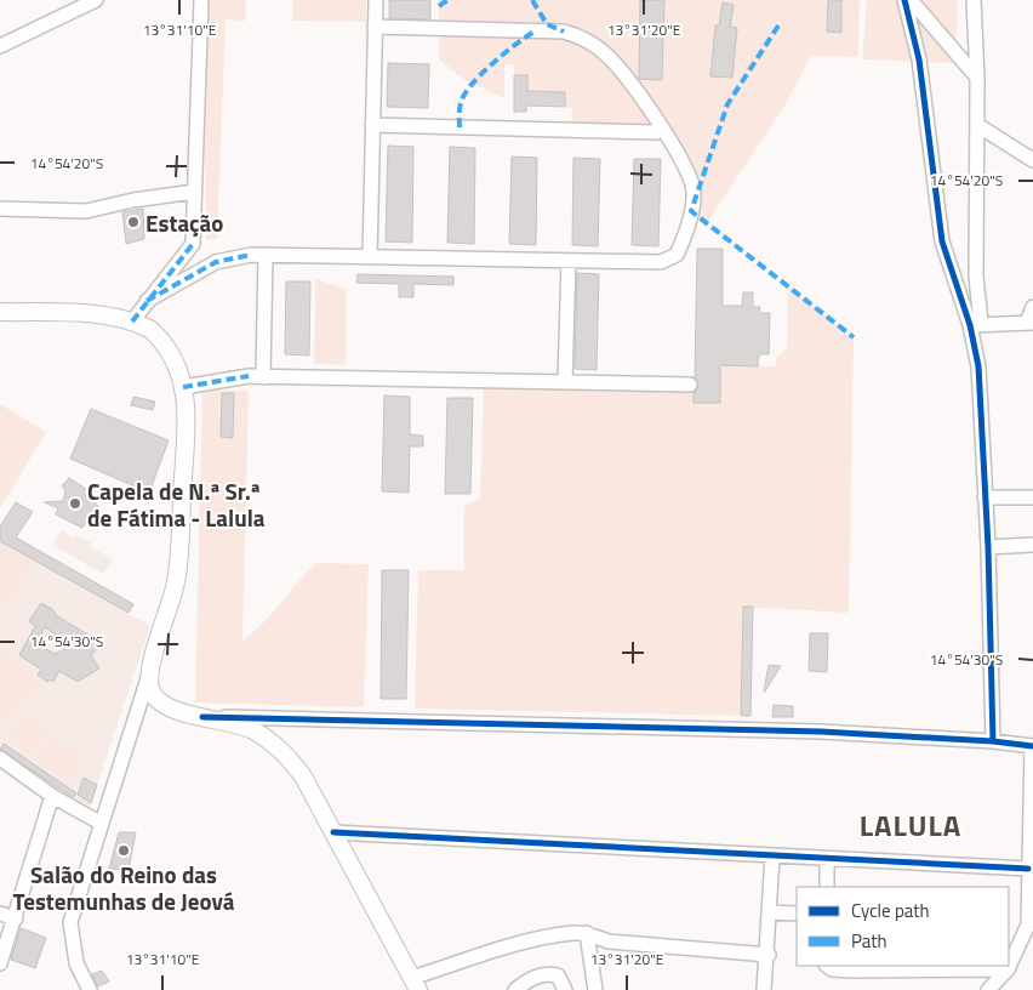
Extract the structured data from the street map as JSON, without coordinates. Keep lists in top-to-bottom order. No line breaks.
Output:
{"districts":["LALULA"],"places":["Estação","Capela de N.ª Sr.ª de Fátima - Lalula","Salão do Reino das Testemunhas de Jeová"],"legend":["Cycle path","Path"],"coordinates":["13°31'10\"E","13°31'20\"E","14°54'20\"S","14°54'30\"S"]}
